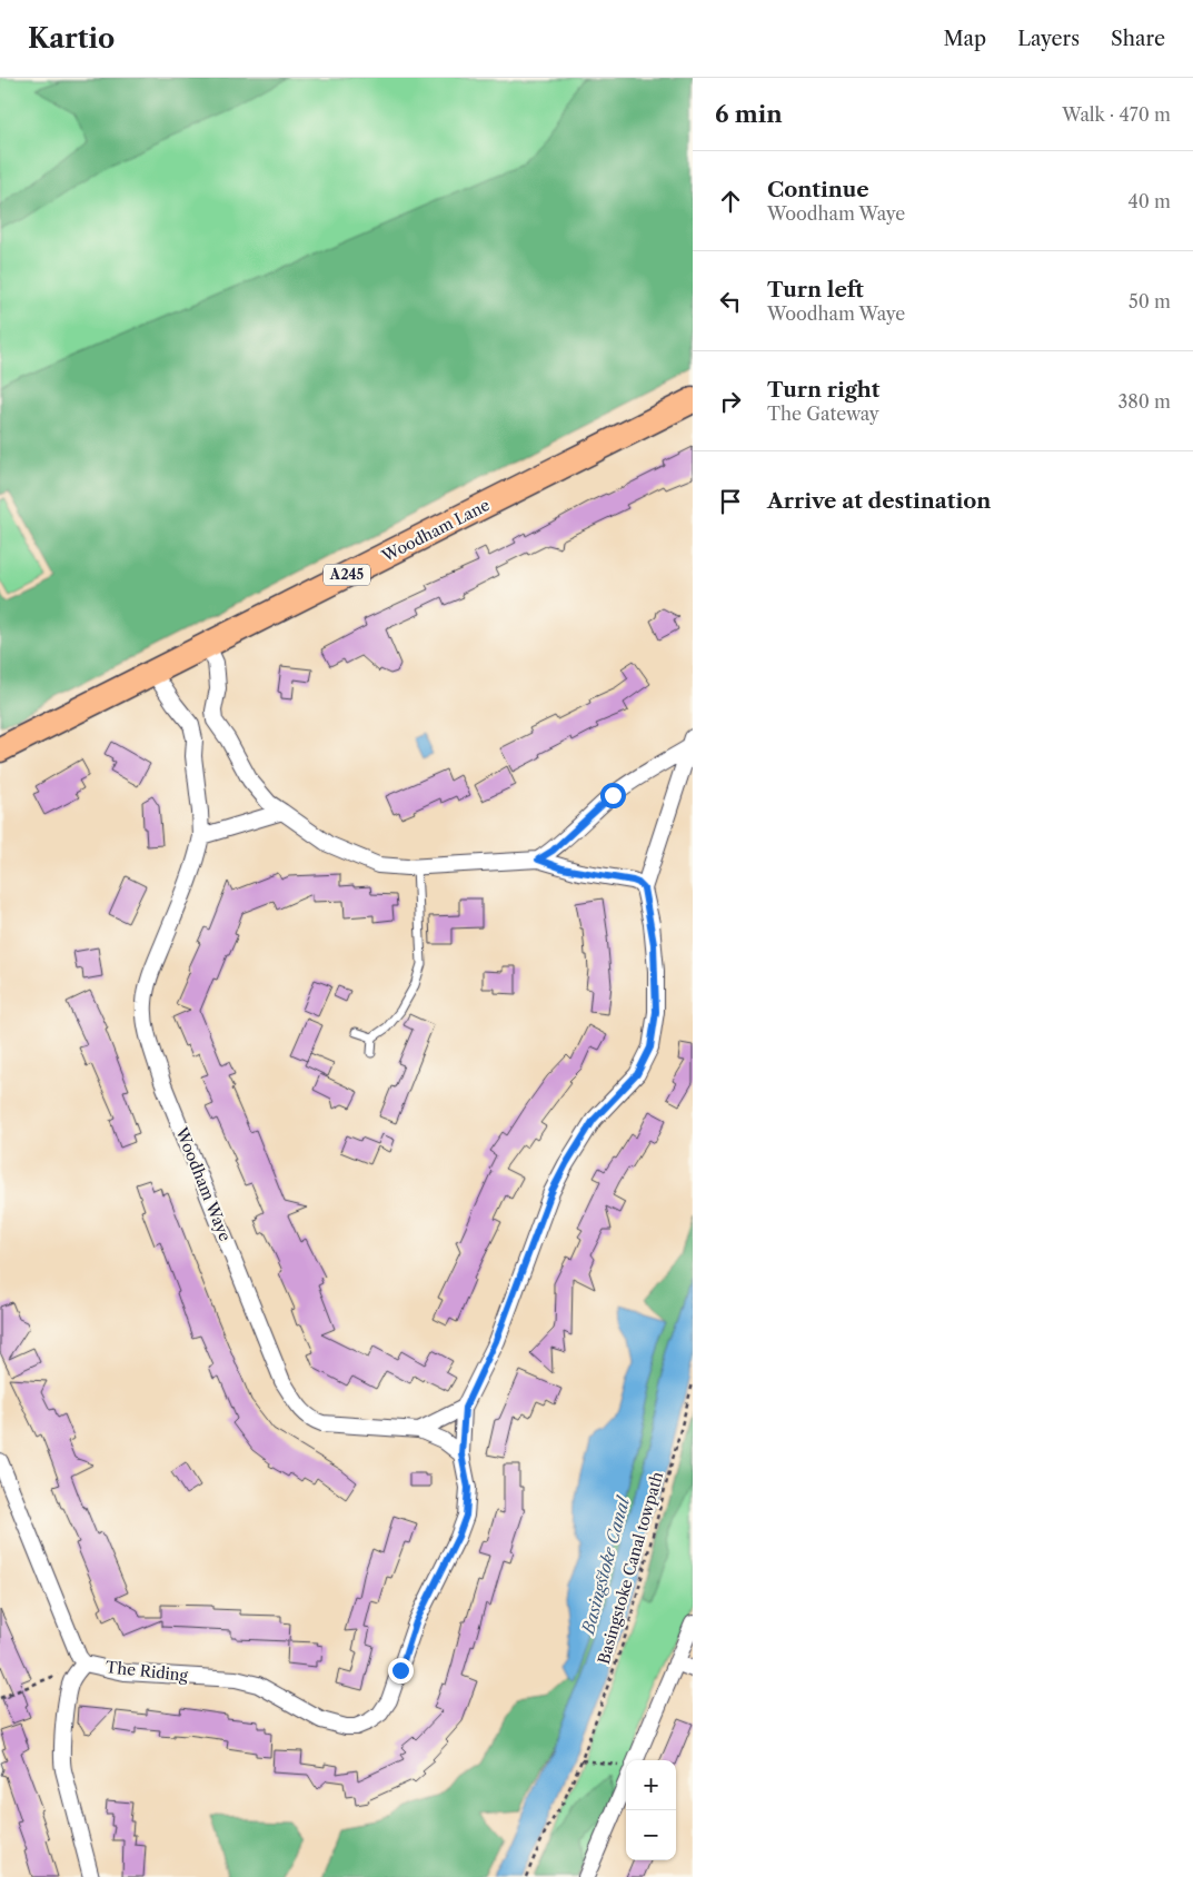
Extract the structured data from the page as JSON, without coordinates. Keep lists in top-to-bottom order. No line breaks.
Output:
{"streets":{"main road":["Woodham Lane","A245"],"street":["Woodham Waye","The Riding"],"path":["Basingstoke Canal towpath"]},"water":["Basingstoke Canal"],"page":{"header":"Kartio","nav":["Map","Layers","Share"],"heading":["6 min","Walk · 470 m"],"list":[["Continue","Woodham Waye","40 m"],["Turn left","Woodham Waye","50 m"],["Turn right","The Gateway","380 m"],"Arrive at destination"],"map_buttons":["+","−"]}}
